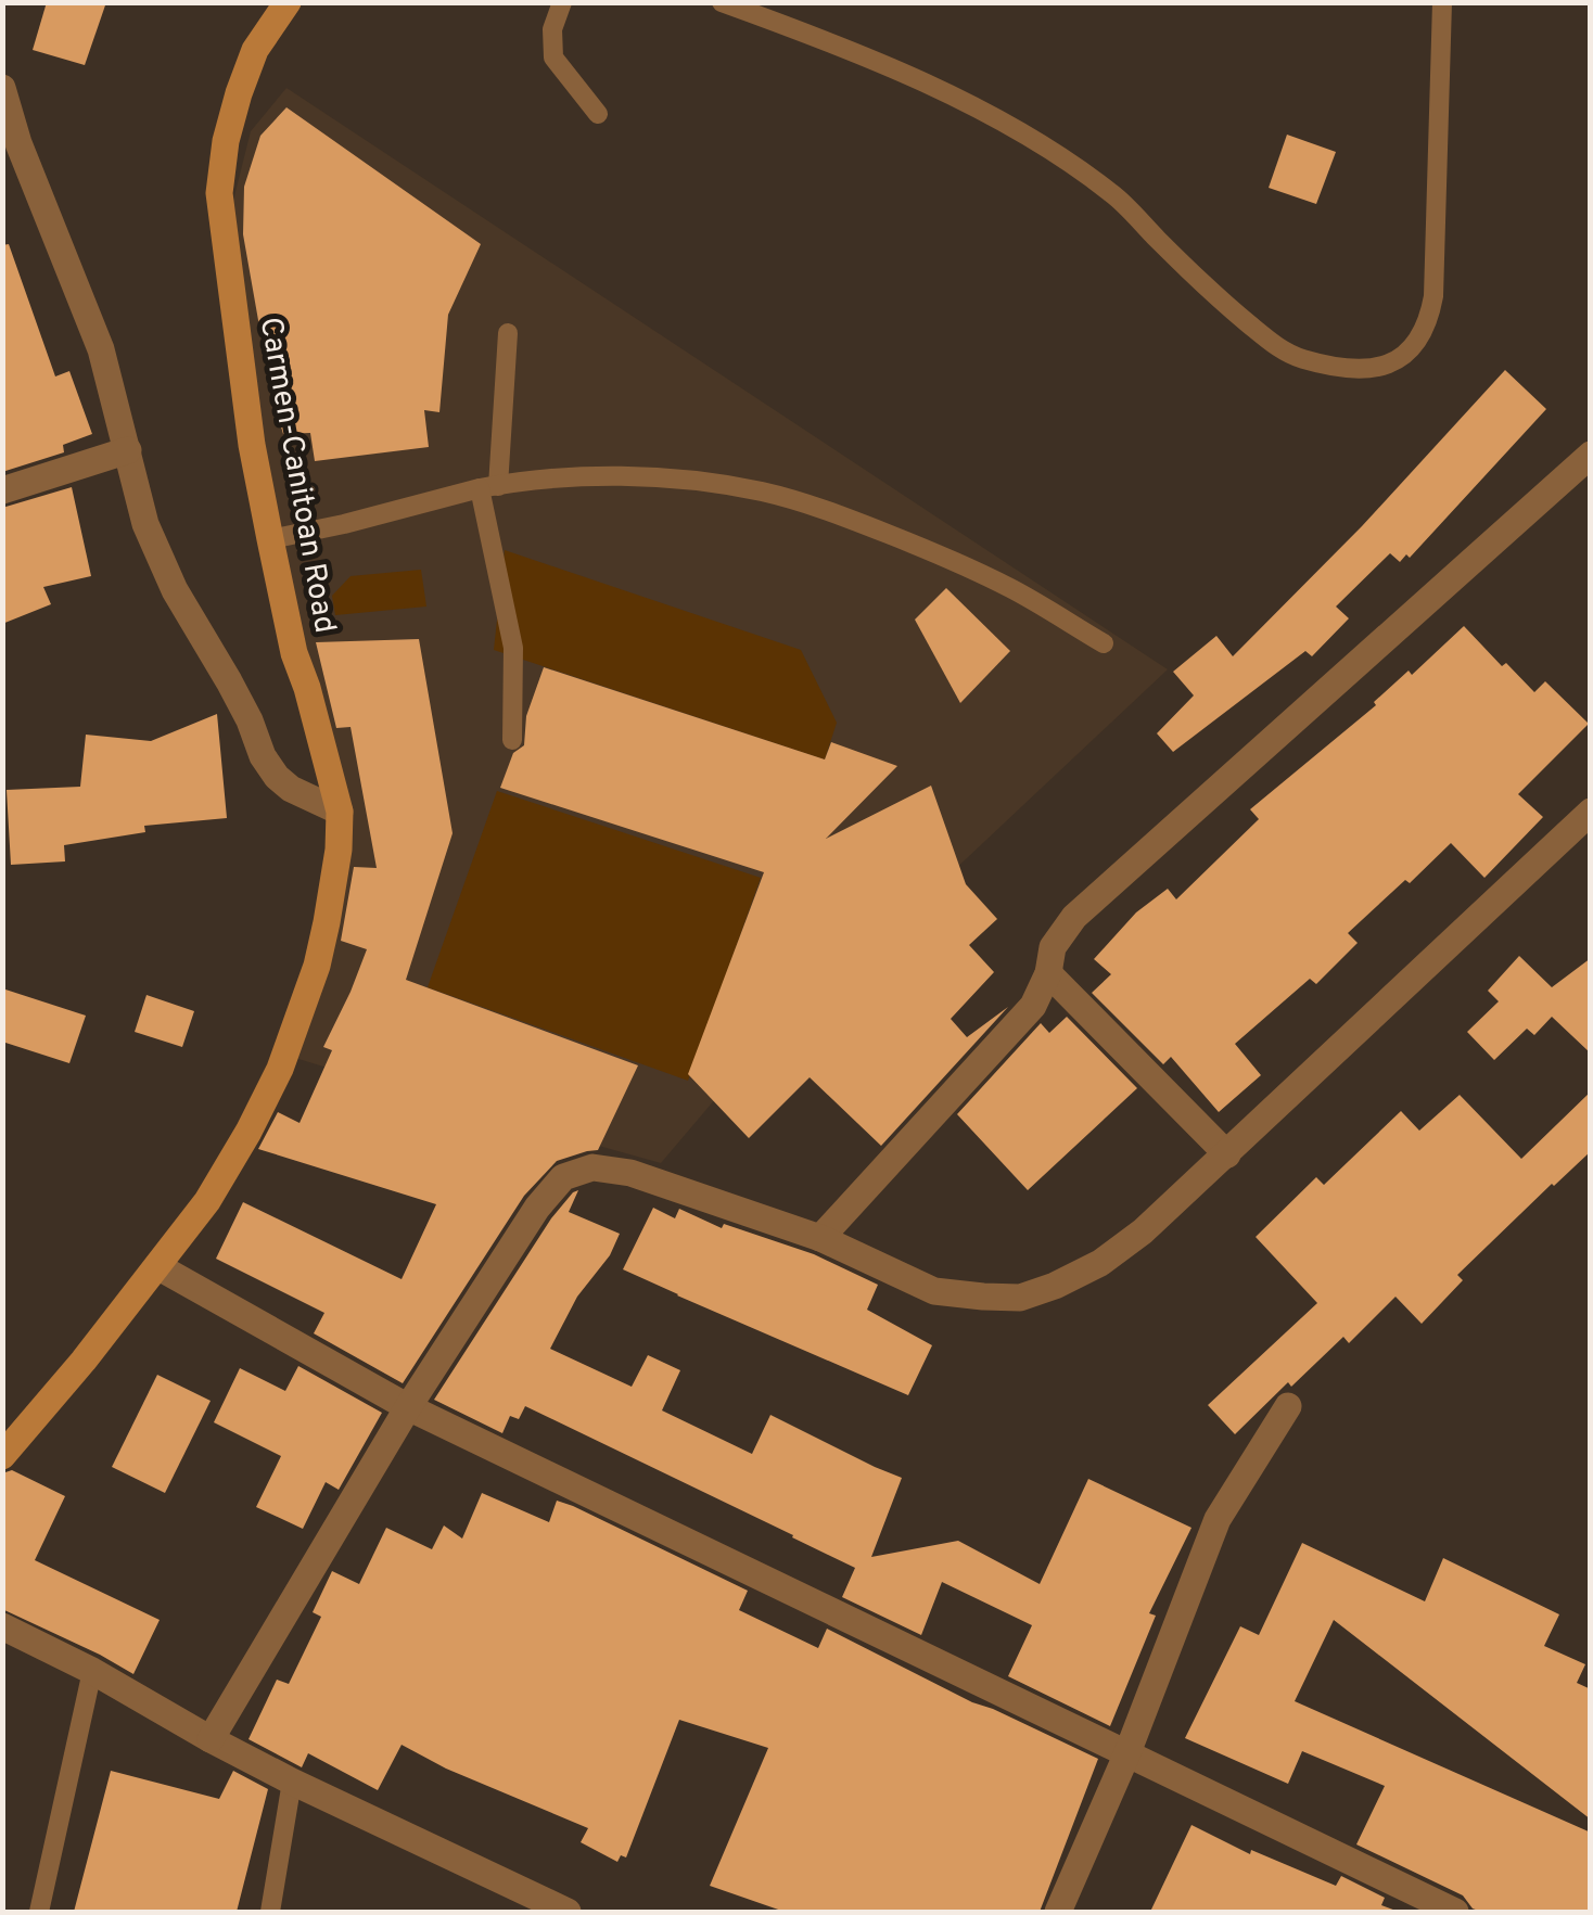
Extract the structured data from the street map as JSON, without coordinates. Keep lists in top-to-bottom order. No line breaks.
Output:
{"streets":{"main road":["Carmen-Canitoan Road"]}}
